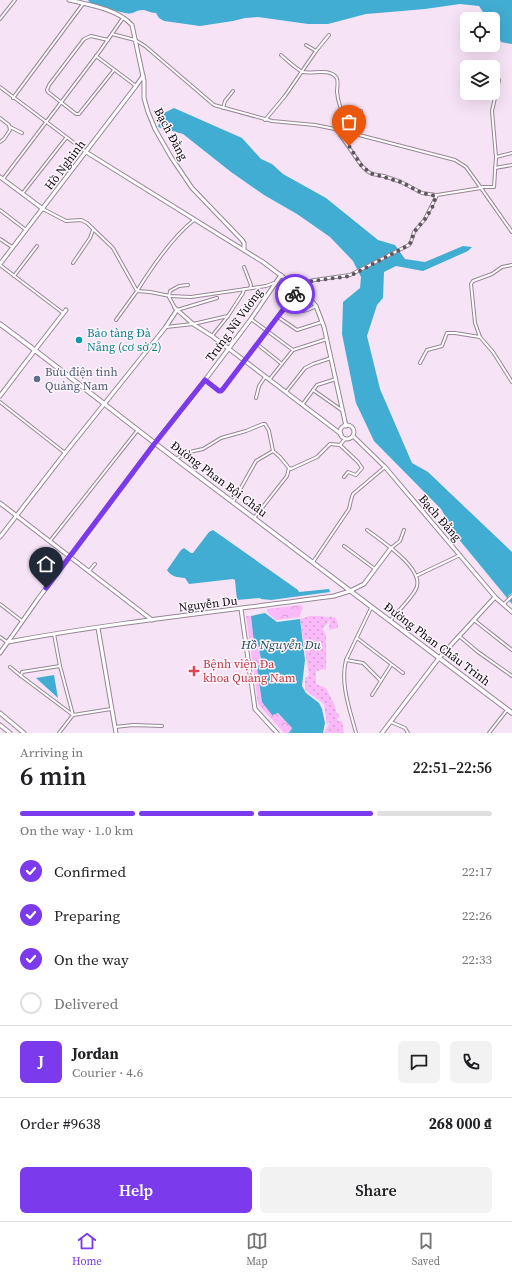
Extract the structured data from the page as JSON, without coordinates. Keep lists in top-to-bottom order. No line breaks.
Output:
{"streets":{"main road":["Đường Phan Bội Châu","Đường Phan Châu Trinh"],"street":["Bạch Đằng","Hồ Nghinh","Trưng Nữ Vương","Nguyễn Du"]},"crossings":[["Bạch Đằng","Hồ Nghinh"],["Trưng Nữ Vương","Đường Phan Bội Châu"],["Trưng Nữ Vương","Nguyễn Du"],["Đường Phan Bội Châu","Nguyễn Du"],["Đường Phan Bội Châu","Đường Phan Châu Trinh"],["Nguyễn Du","Đường Phan Châu Trinh"]],"water":["Hồ Nguyễn Du"],"places":{"other":["Bảo tàng Đà Nẵng (cơ sở 2)","Bưu điện tỉnh Quảng Nam"],"health":["Bệnh viện Đa khoa Quảng Nam"]},"page":{"heading":["6 min","Arriving in","22:51–22:56"],"panel":["Jordan","Courier · 4.6","Order #9638","268 000 ₫"],"bar":"On the way · 1.0 km","list":[["Confirmed","22:17"],["Preparing","22:26"],["On the way","22:33"],"Delivered"],"round":"J","buttons":["Help","Share"],"tabs":["Home","Map","Saved"]}}
